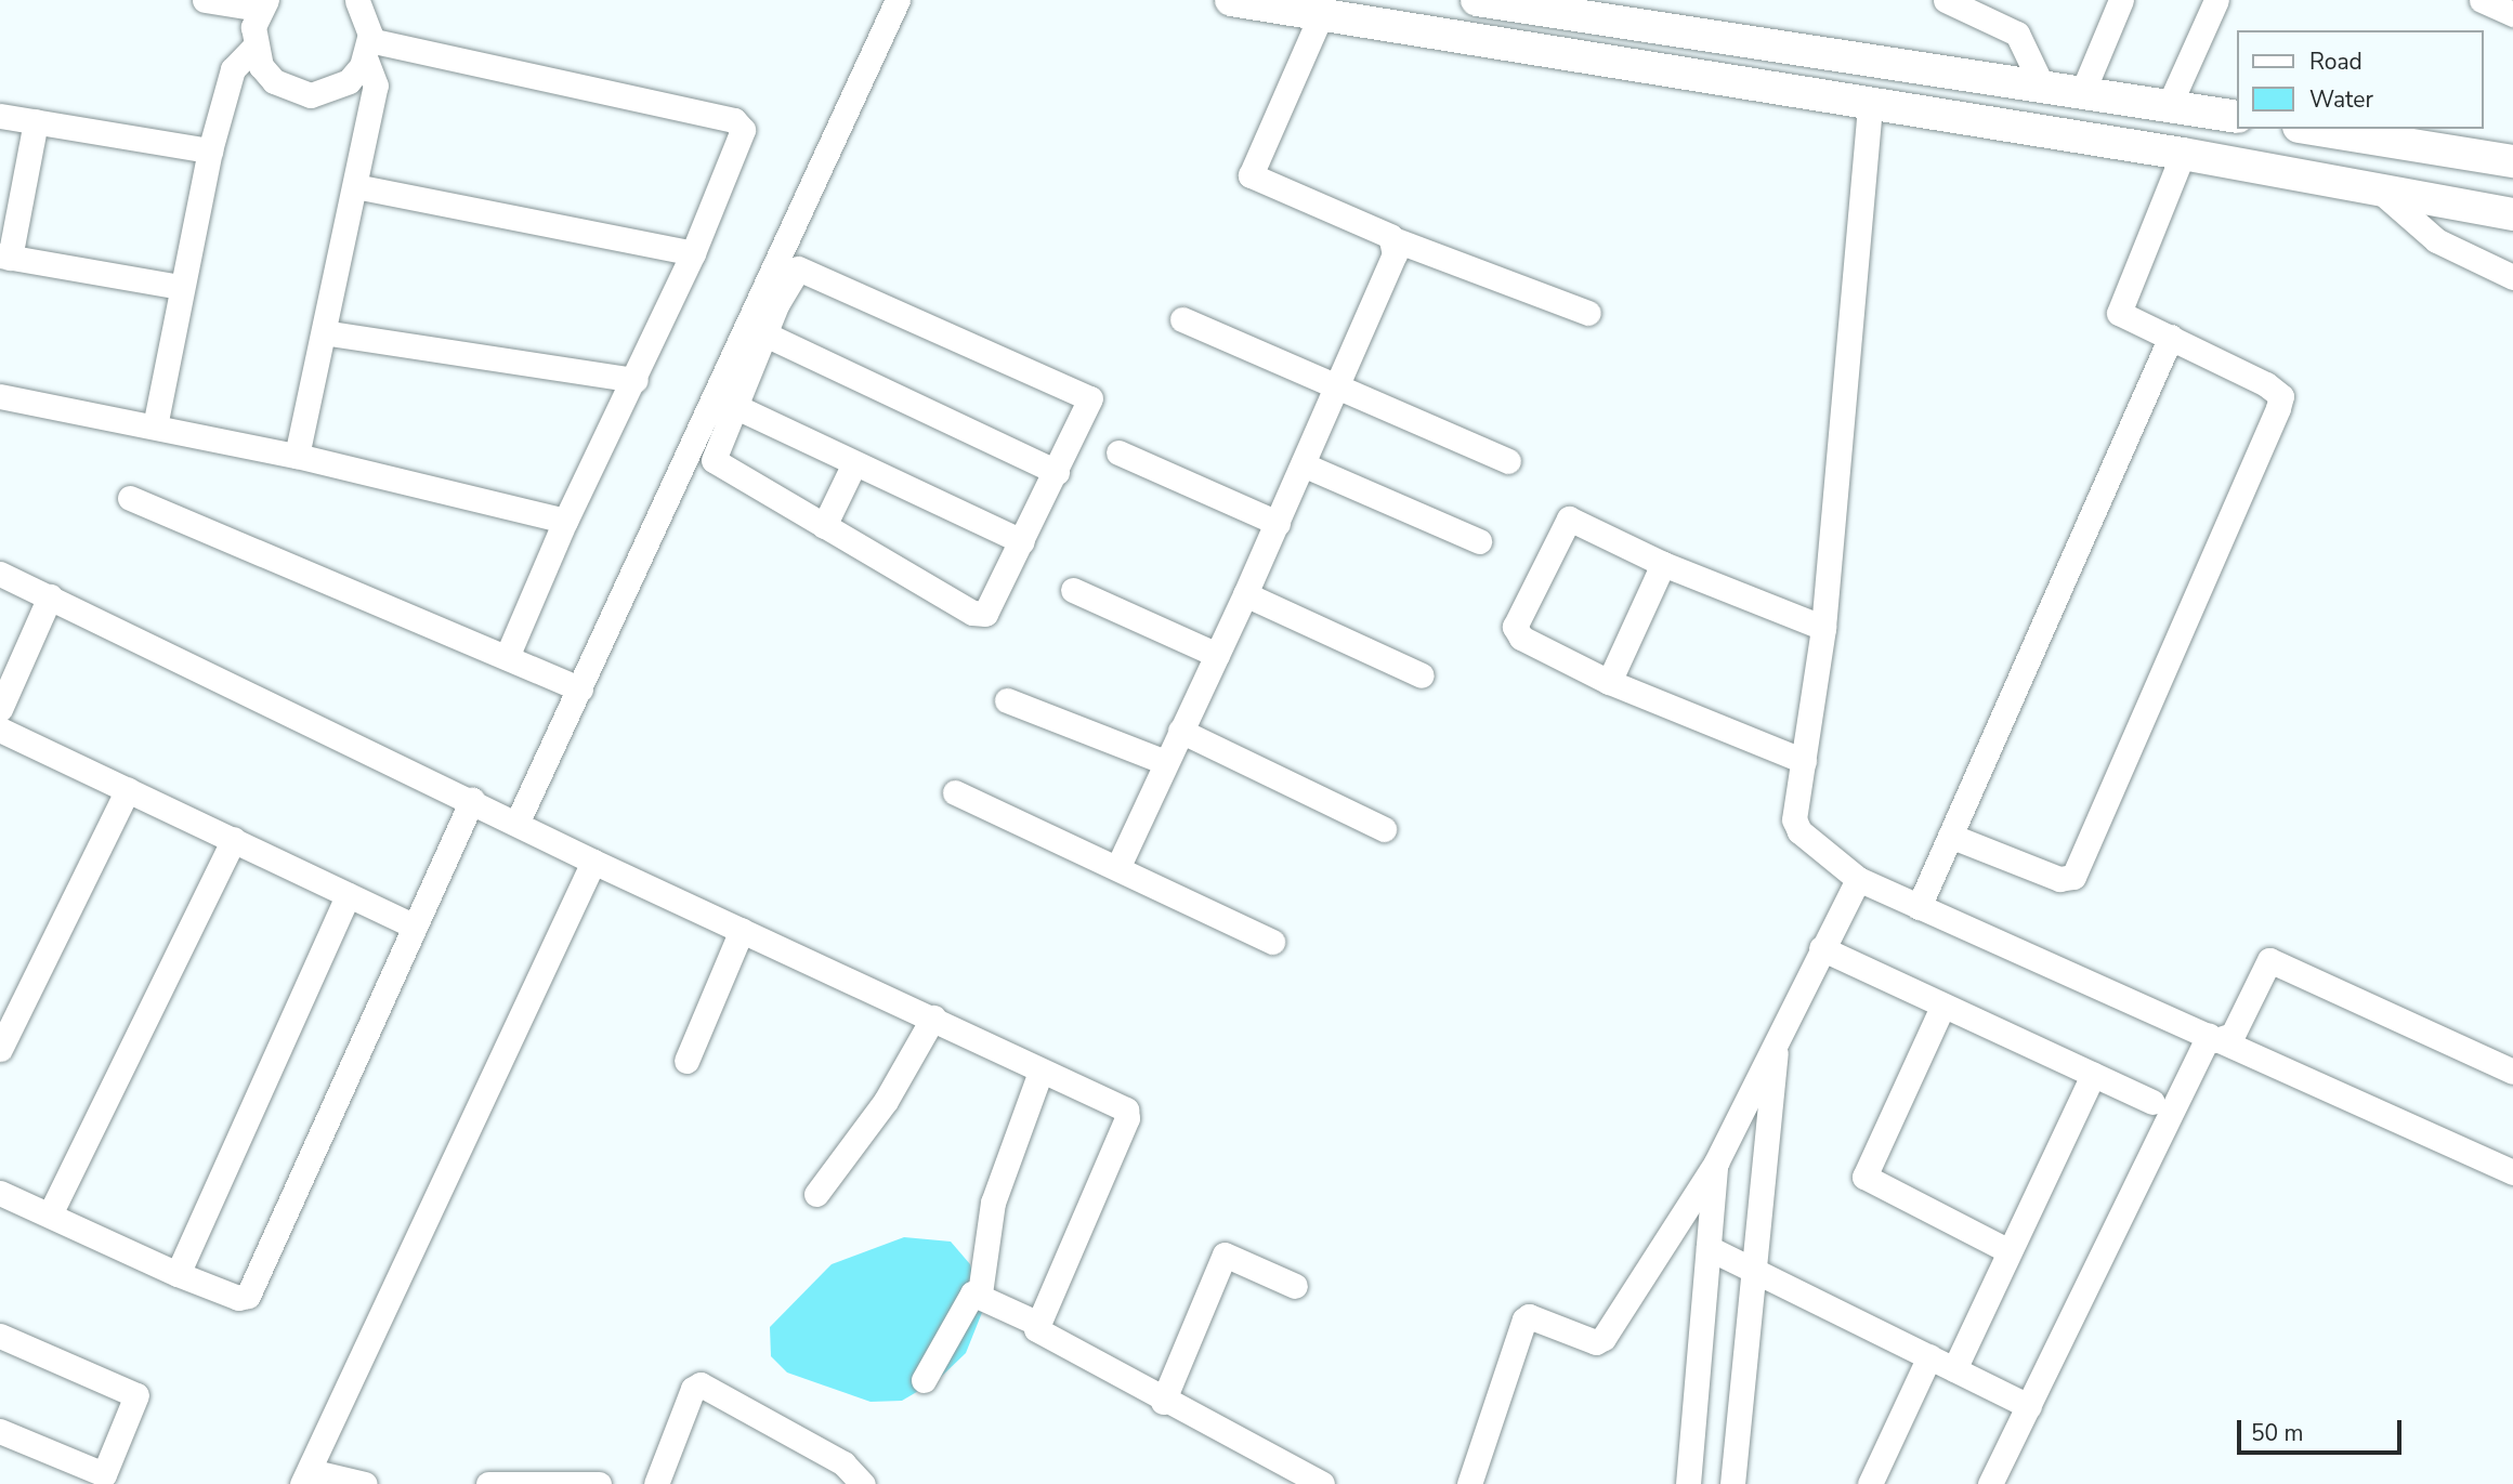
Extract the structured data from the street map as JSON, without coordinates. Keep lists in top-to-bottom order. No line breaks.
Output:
{"legend":["Road","Water"],"scale_bar":"50 m"}
